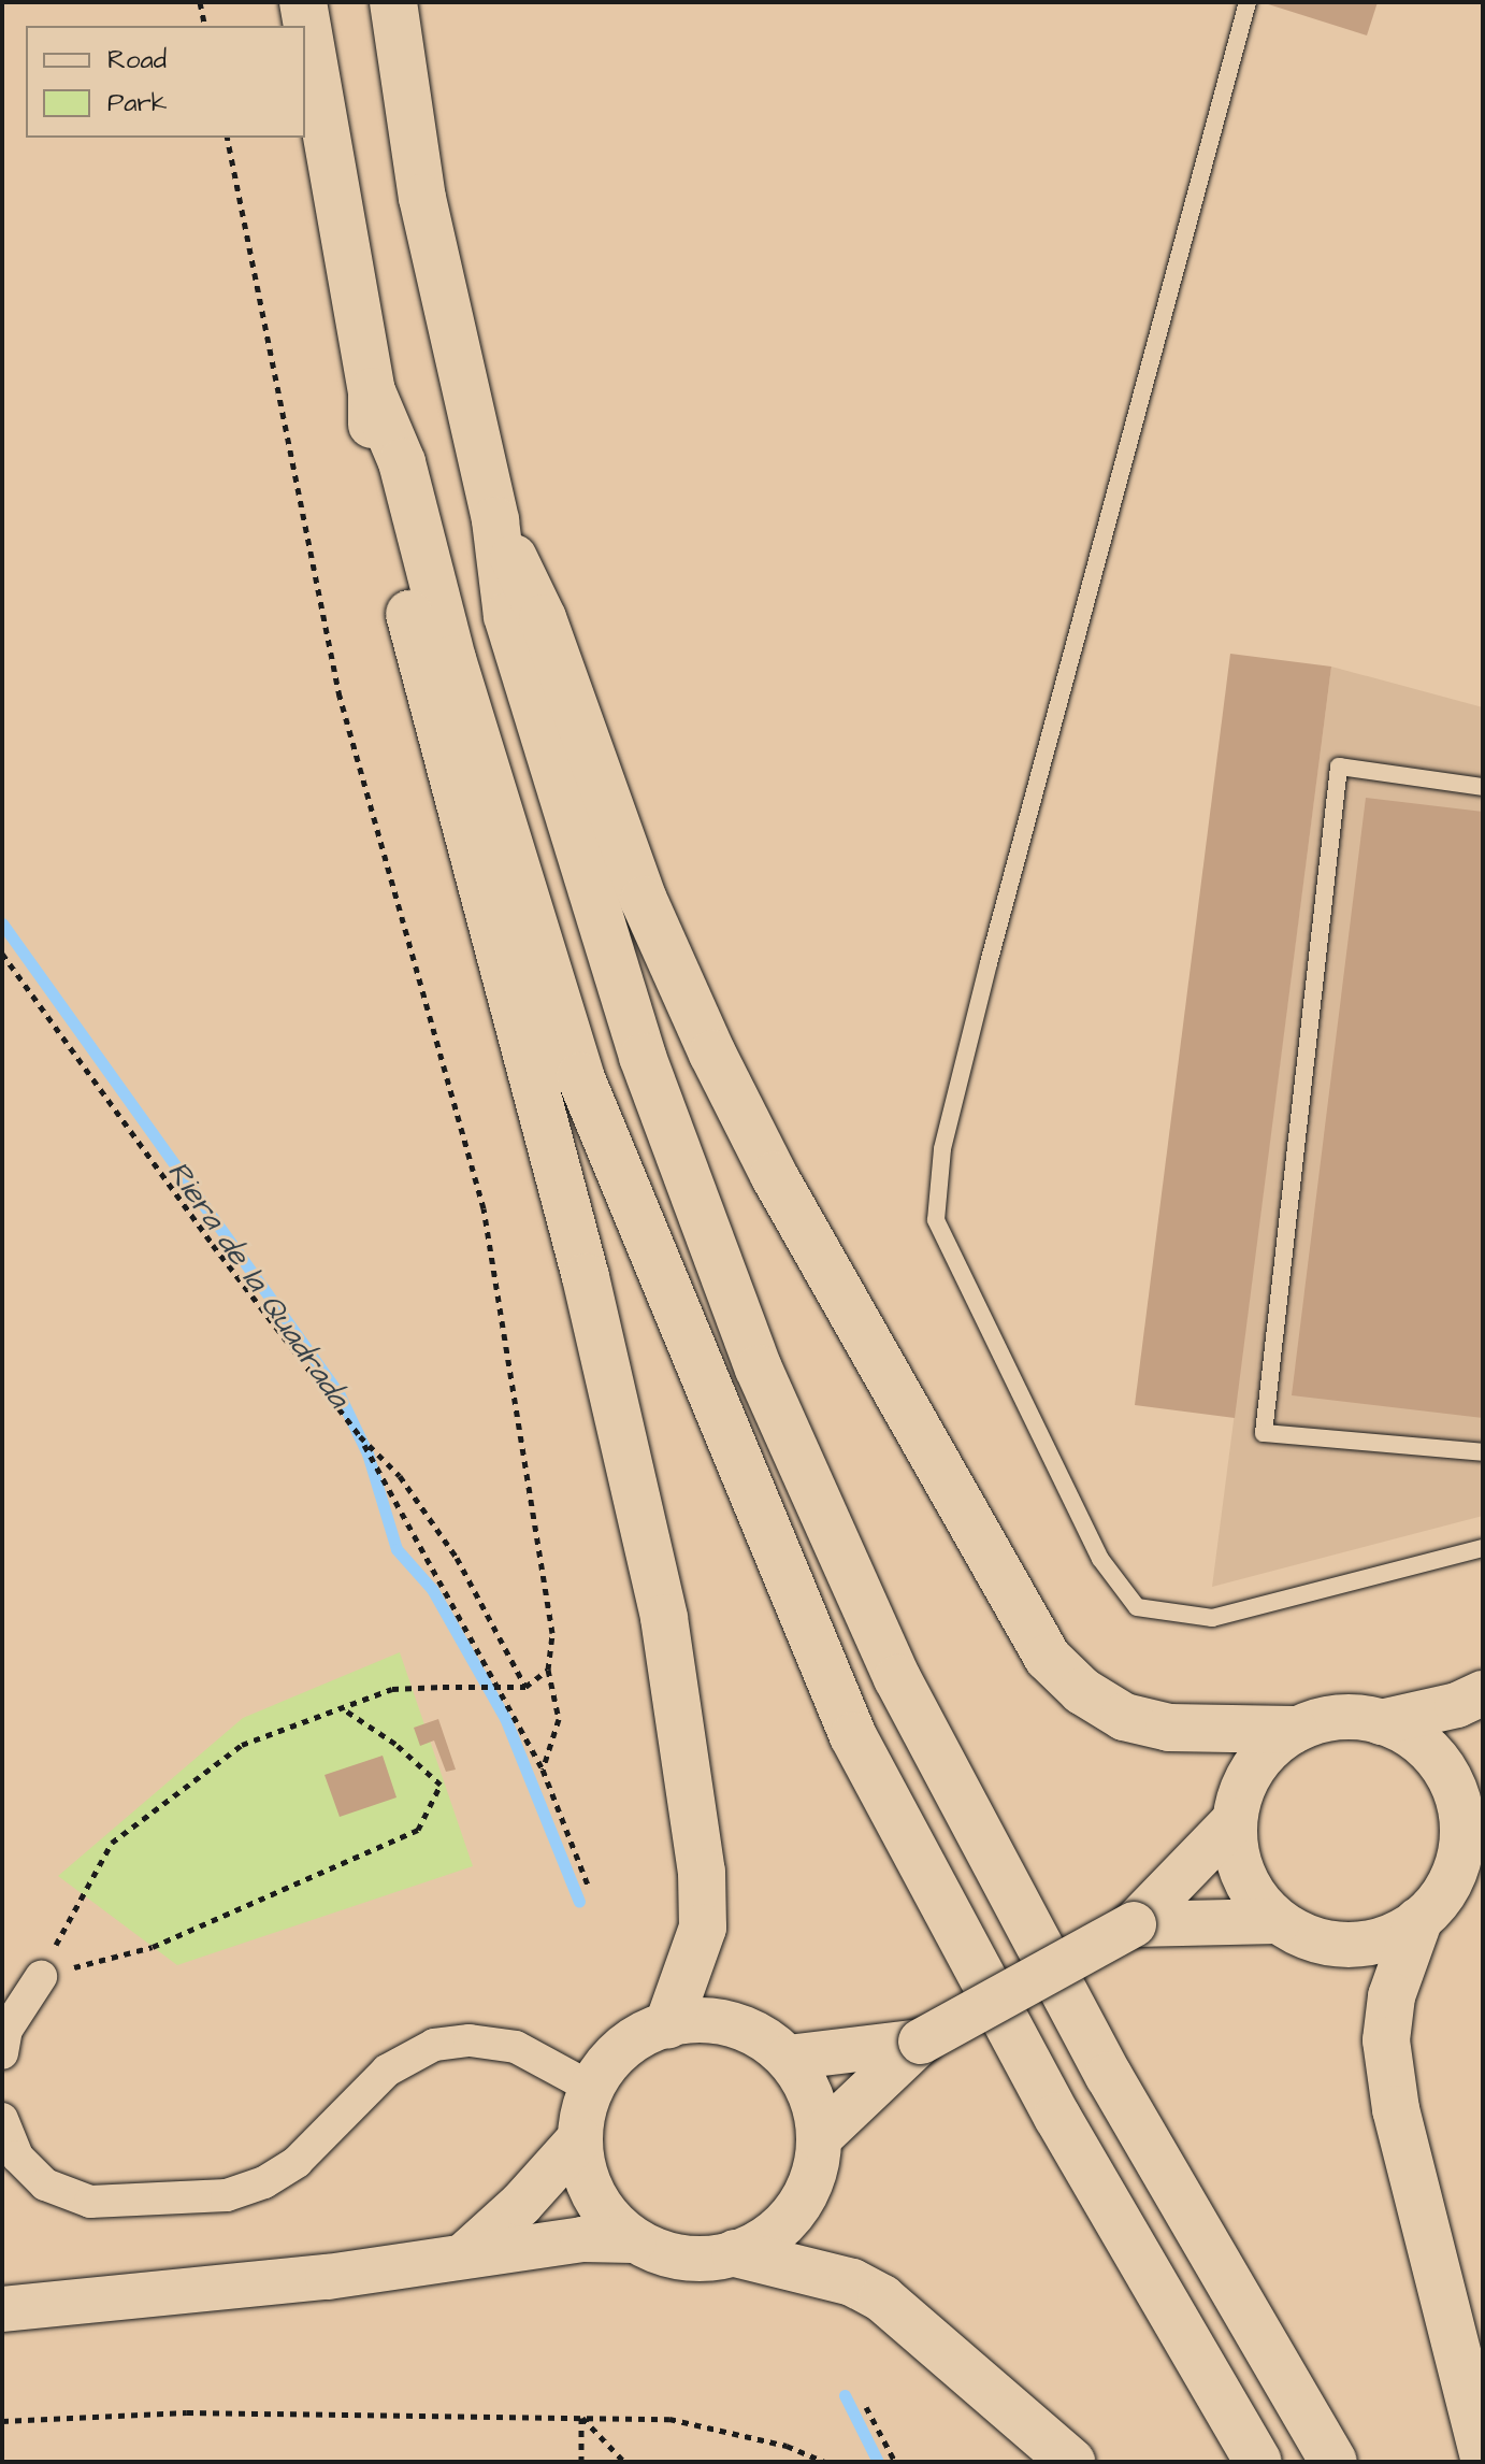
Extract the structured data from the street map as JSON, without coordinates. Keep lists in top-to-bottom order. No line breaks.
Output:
{"water":["Riera de la Quadrada"],"legend":["Road","Park"]}
